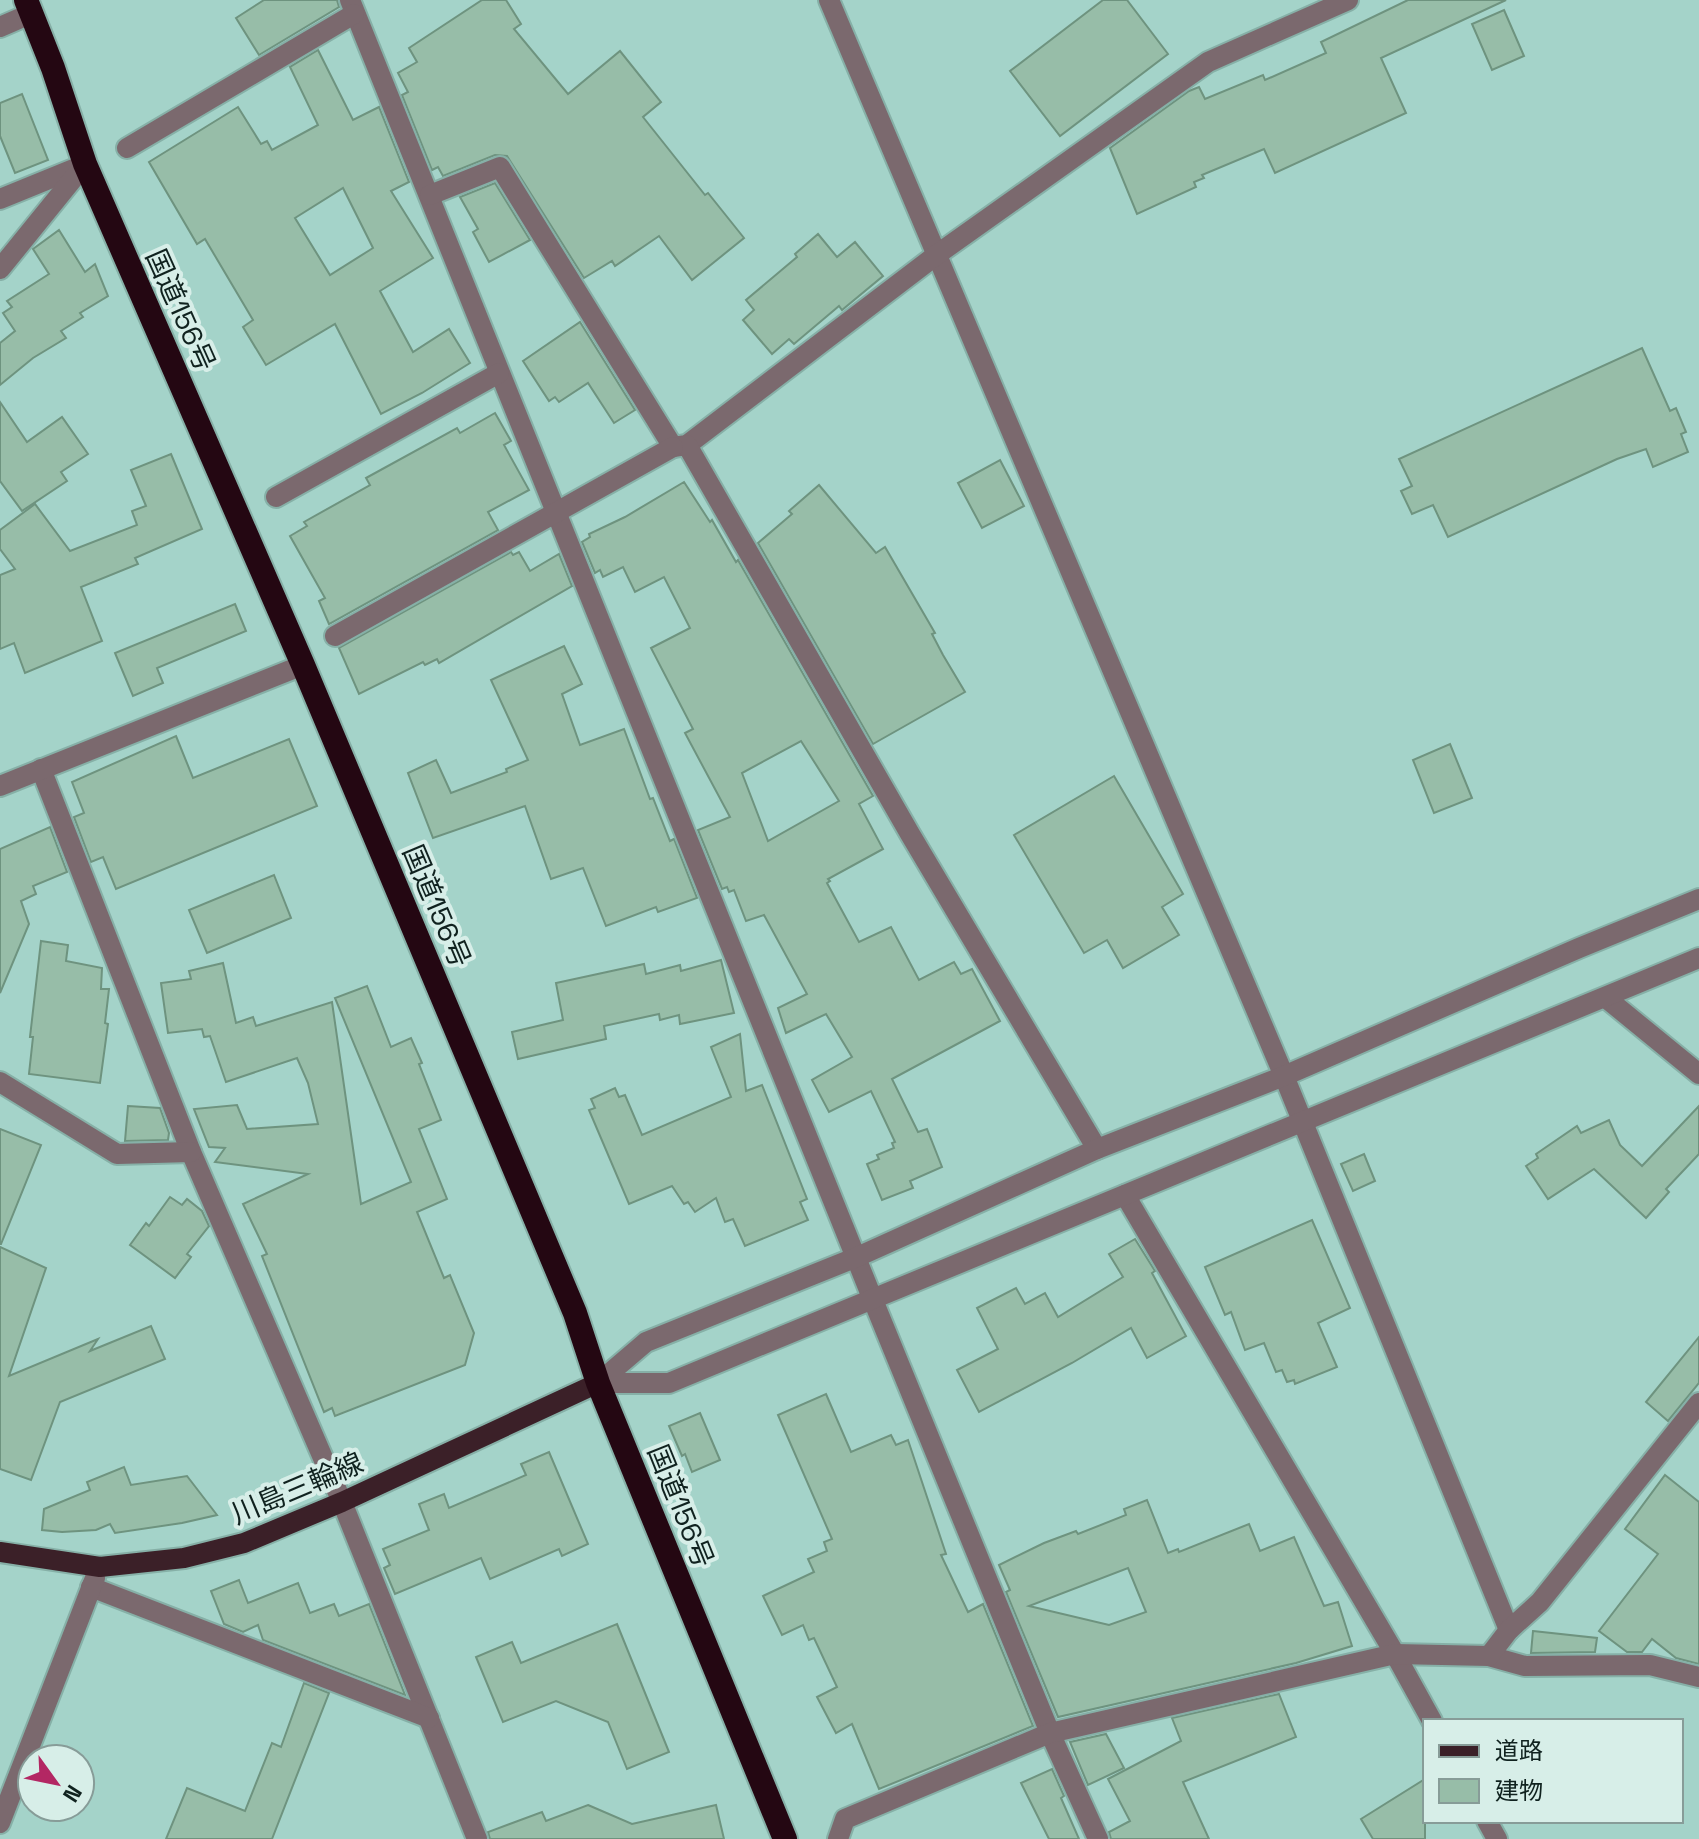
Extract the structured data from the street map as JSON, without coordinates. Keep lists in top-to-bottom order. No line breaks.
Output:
{"streets":{"highway":["国道156号"],"main road":["川島三輪線"]},"crossings":[["国道156号","川島三輪線"]],"legend":["道路","建物"],"north":"bottom right"}
